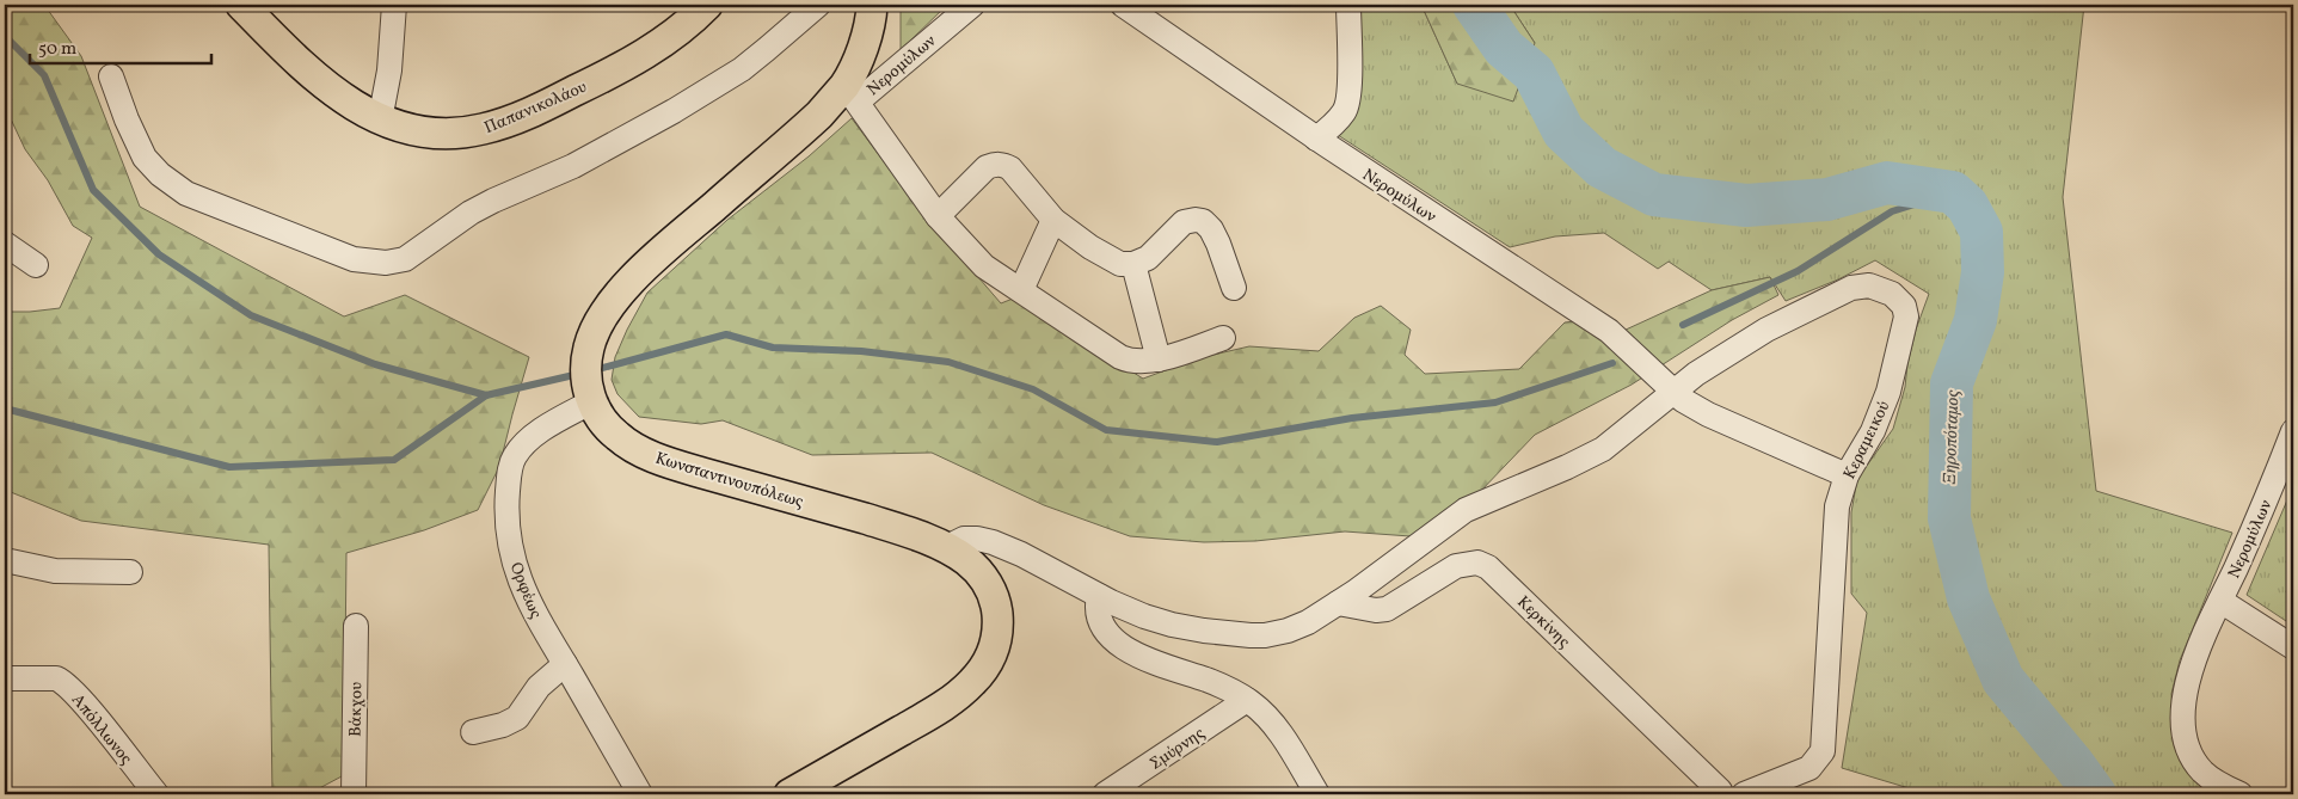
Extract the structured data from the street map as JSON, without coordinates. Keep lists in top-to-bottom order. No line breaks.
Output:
{"streets":{"main road":["Παπανικολάου","Κωνσταντινουπόλεως"],"street":["Νερομύλων","Κεραμεικού","Ορφέως","Κερκίνης","Βάκχου","Απόλλωνος","Σμύρνης"]},"crossings":[["Νερομύλων","Κεραμεικού"],["Κεραμεικού","Κωνσταντινουπόλεως"],["Κεραμεικού","Κερκίνης"],["Κωνσταντινουπόλεως","Ορφέως"]],"water":["Ξηροπόταμος"],"scale_bar":"50 m"}
